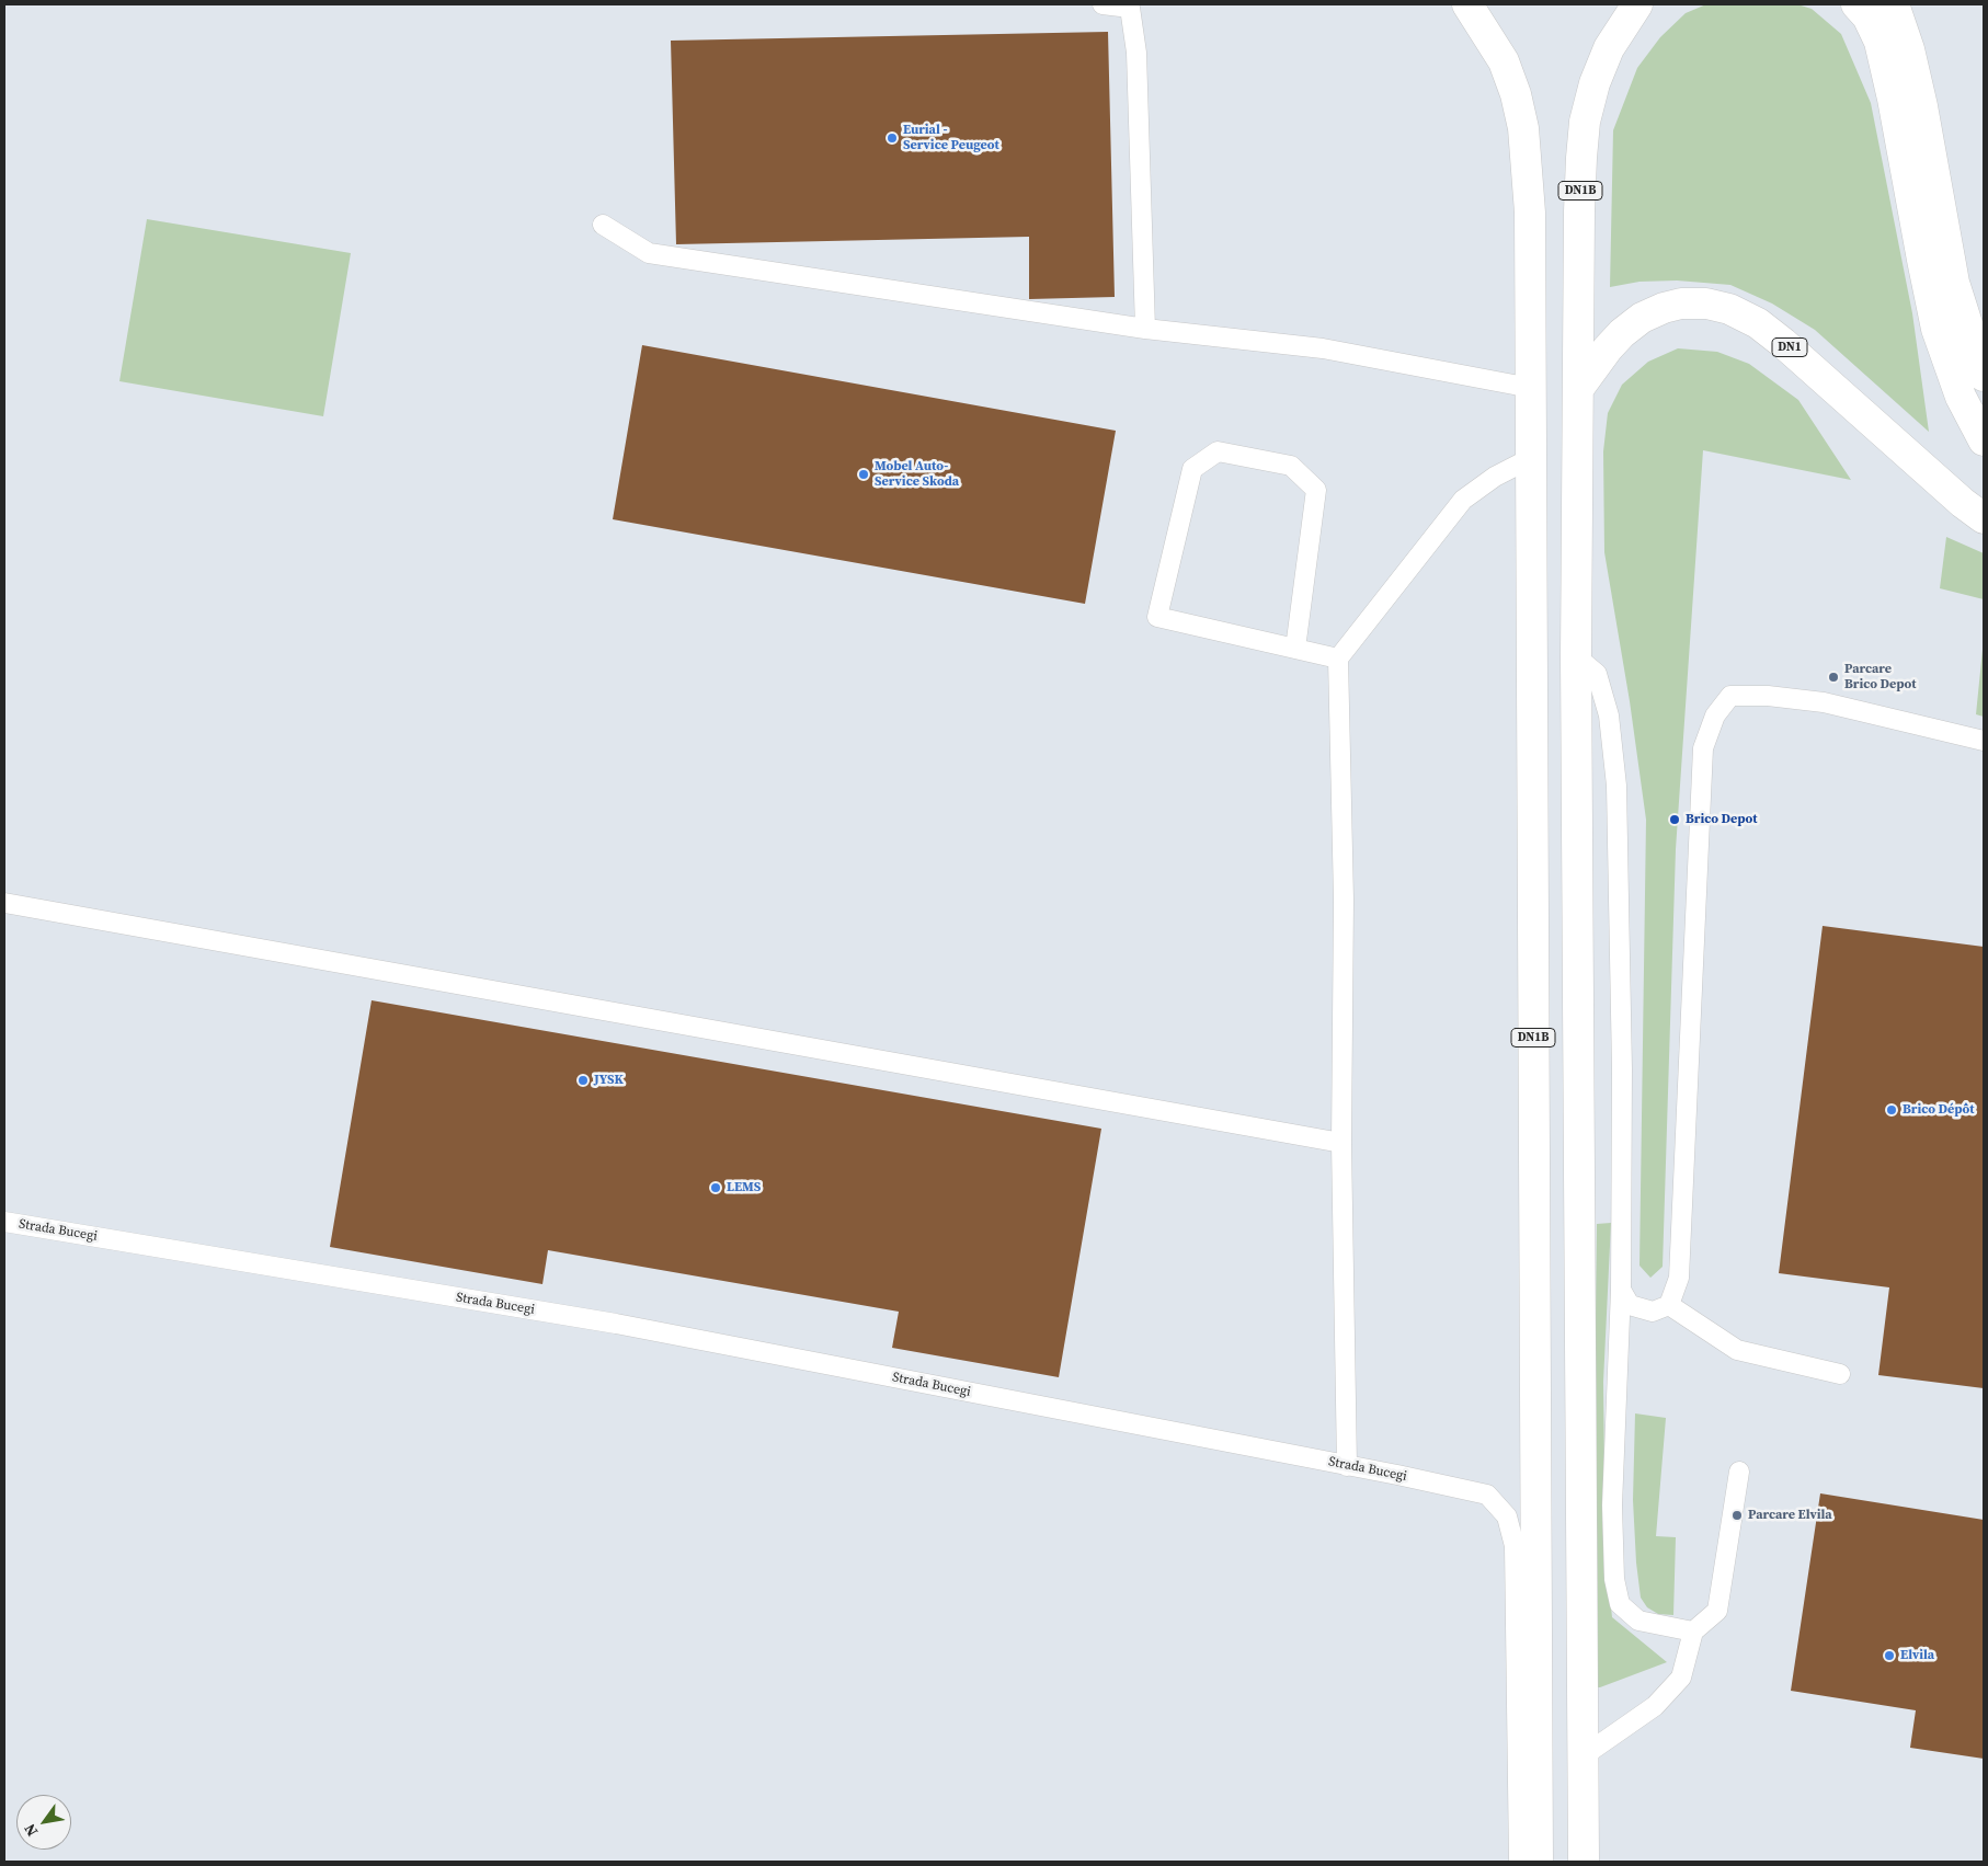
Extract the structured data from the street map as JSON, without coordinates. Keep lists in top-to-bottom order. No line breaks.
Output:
{"streets":{"main road":["DN1B","DN1"],"lane":["Strada Bucegi"]},"crossings":[["DN1B","DN1"]],"places":["Eurial - Service Peugeot","Mobel Auto- Service Skoda","Parcare Brico Depot","Brico Depot","JYSK","Brico Dépôt","LEMS","Parcare Elvila","Elvila"],"north":"bottom left"}
